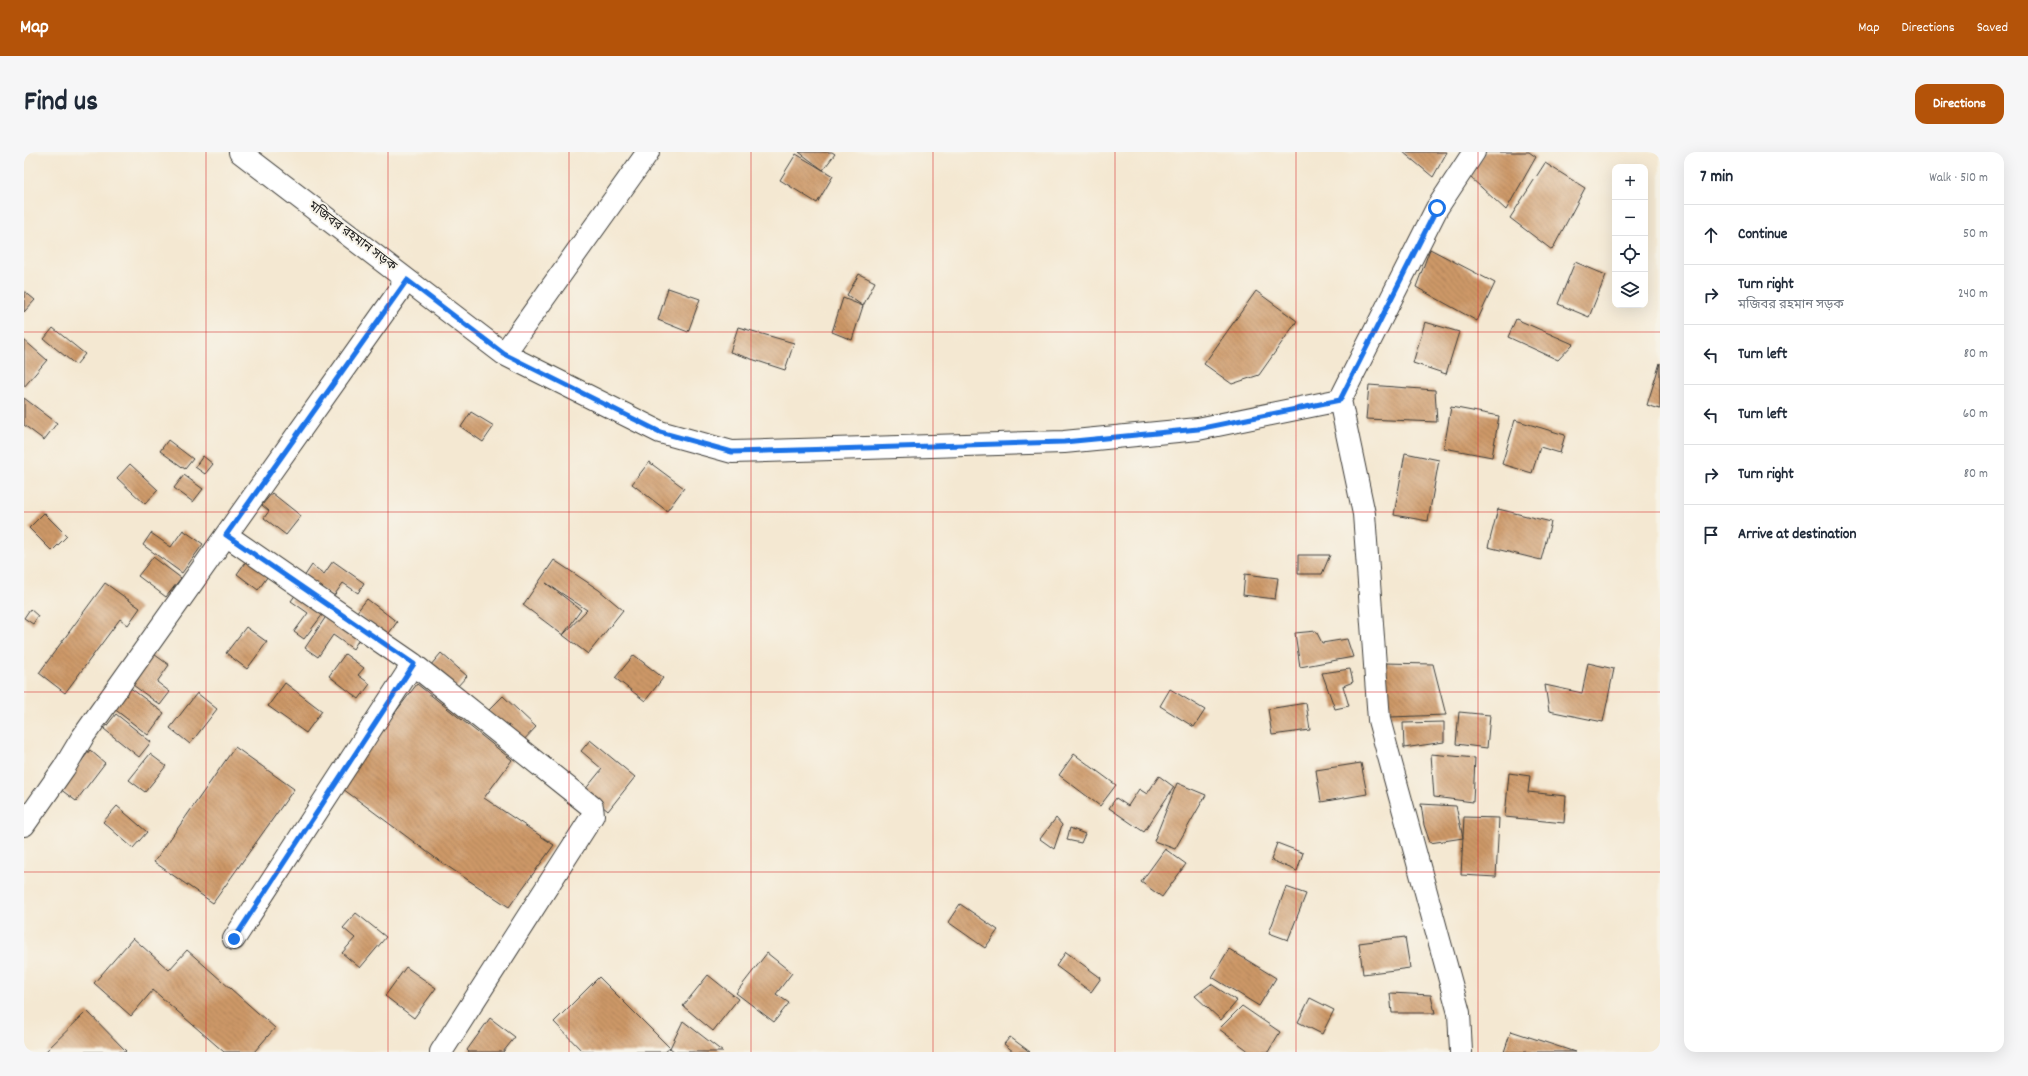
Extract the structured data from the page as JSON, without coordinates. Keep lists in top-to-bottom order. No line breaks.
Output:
{"streets":{"street":["মজিবর রহমান সড়ক"]},"page":{"header":"Map","nav":["Map","Directions","Saved"],"title":"Find us","buttons":"Directions","heading":["7 min","Walk · 510 m"],"map_buttons":["+","−"],"list":[["Continue","50 m"],["Turn right","মজিবর রহমান সড়ক","240 m"],["Turn left","80 m"],["Turn left","60 m"],["Turn right","80 m"],"Arrive at destination"]}}
